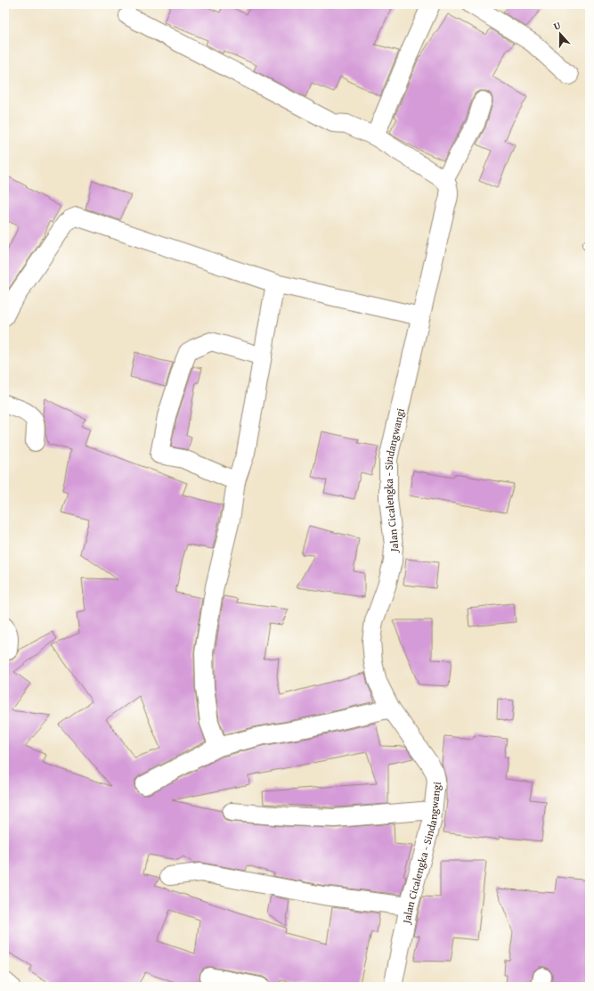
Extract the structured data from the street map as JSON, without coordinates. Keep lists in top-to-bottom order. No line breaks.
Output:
{"streets":{"street":["Jalan Cicalengka - Sindangwangi"]},"north":"top"}
